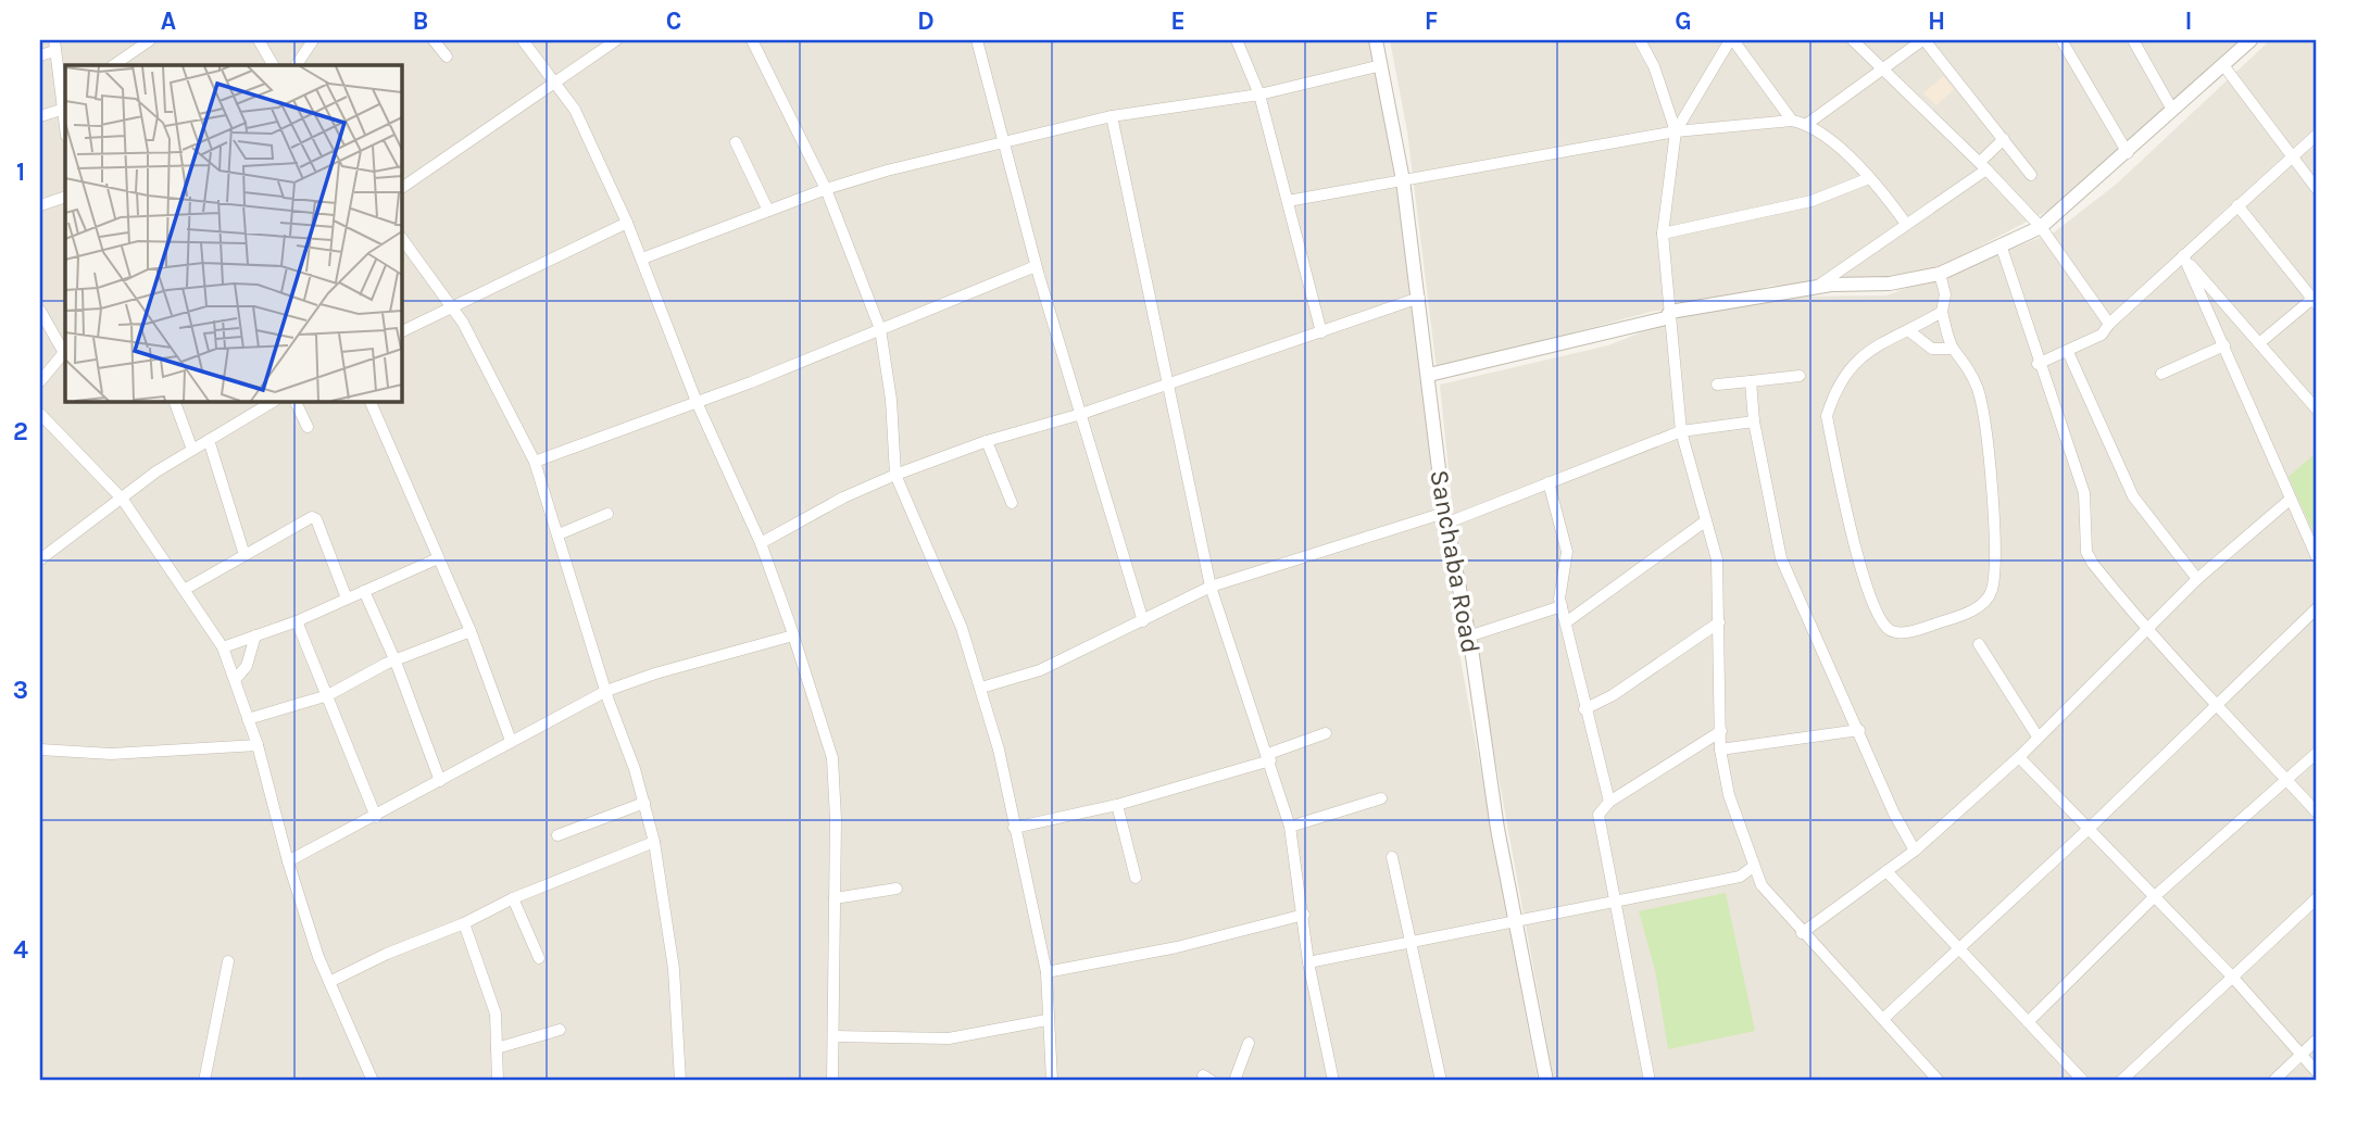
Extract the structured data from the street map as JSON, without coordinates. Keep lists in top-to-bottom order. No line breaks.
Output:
{"streets":{"street":["Sanchaba Road"]},"grid":{"columns":["A","B","C","D","E","F","G","H","I"],"rows":["1","2","3","4"]}}
